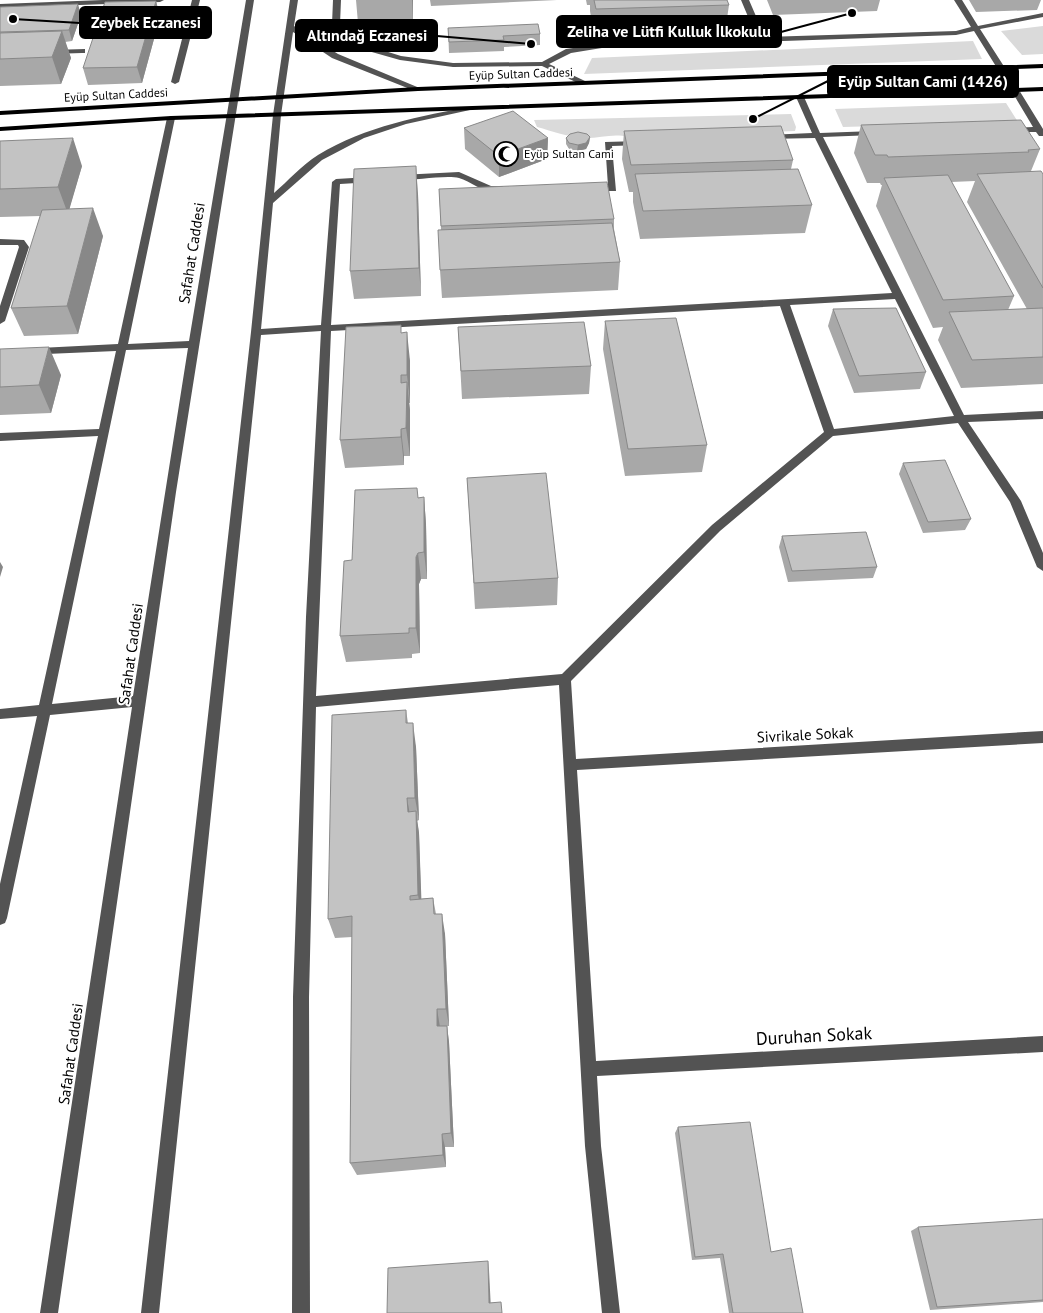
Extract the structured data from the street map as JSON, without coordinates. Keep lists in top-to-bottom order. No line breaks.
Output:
{"streets":{"main road":["Eyüp Sultan Caddesi"],"street":["Safahat Caddesi","Sivrikale Sokak","Duruhan Sokak"]},"crossings":[["Eyüp Sultan Caddesi","Safahat Caddesi"]],"places":{"other":["Zeliha ve Lütfi Kulluk İlkokulu","Zeybek Eczanesi","Altındağ Eczanesi","Eyüp Sultan Cami (1426)"],"mosque":["Eyüp Sultan Cami"]}}
